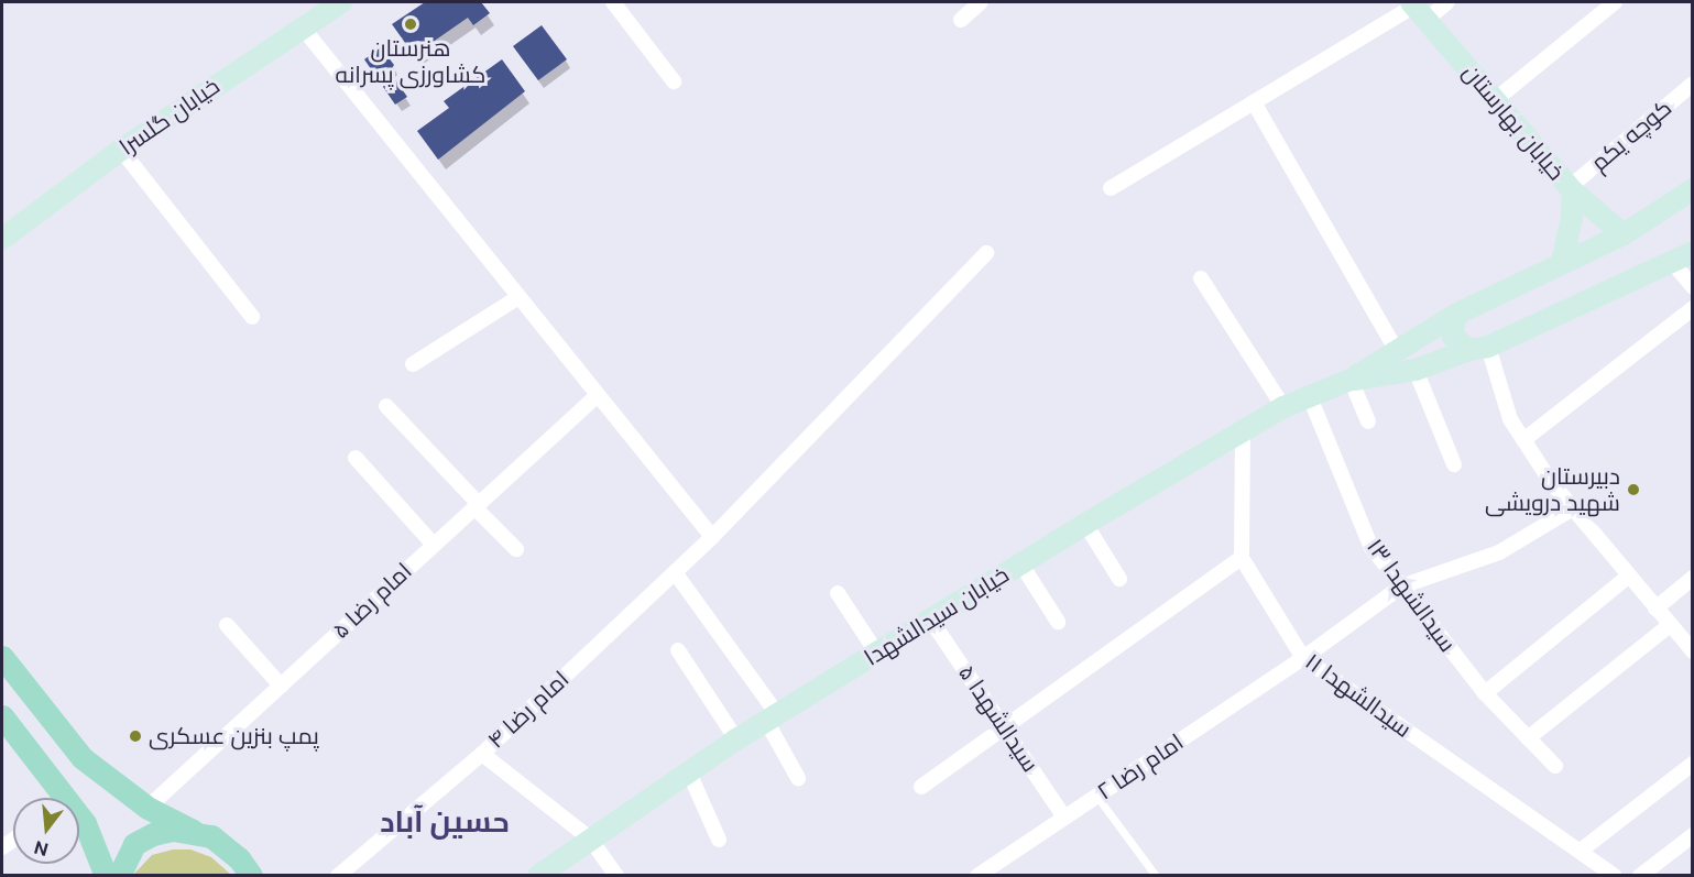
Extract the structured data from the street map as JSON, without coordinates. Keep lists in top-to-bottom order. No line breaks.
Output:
{"streets":{"street":["خیابان گلسرا","خیابان بهارستان","کوچه یکم","سیدالشهدا ۱۳","امام رضا ۵","خیابان سیدالشهدا","سیدالشهدا ۱۱","امام رضا ۴","سیدالشهدا ۵","امام رضا ۲"]},"crossings":[["خیابان بهارستان","کوچه یکم"],["سیدالشهدا ۱۳","خیابان سیدالشهدا"],["سیدالشهدا ۱۳","امام رضا ۲"],["خیابان سیدالشهدا","سیدالشهدا ۵"],["سیدالشهدا ۱۱","امام رضا ۲"],["سیدالشهدا ۵","امام رضا ۲"]],"districts":["حسین آباد"],"places":["هنرستان کشاورزی پسرانه","دبیرستان شهید درویشی","پمپ بنزین عسکری"],"north":"bottom"}
